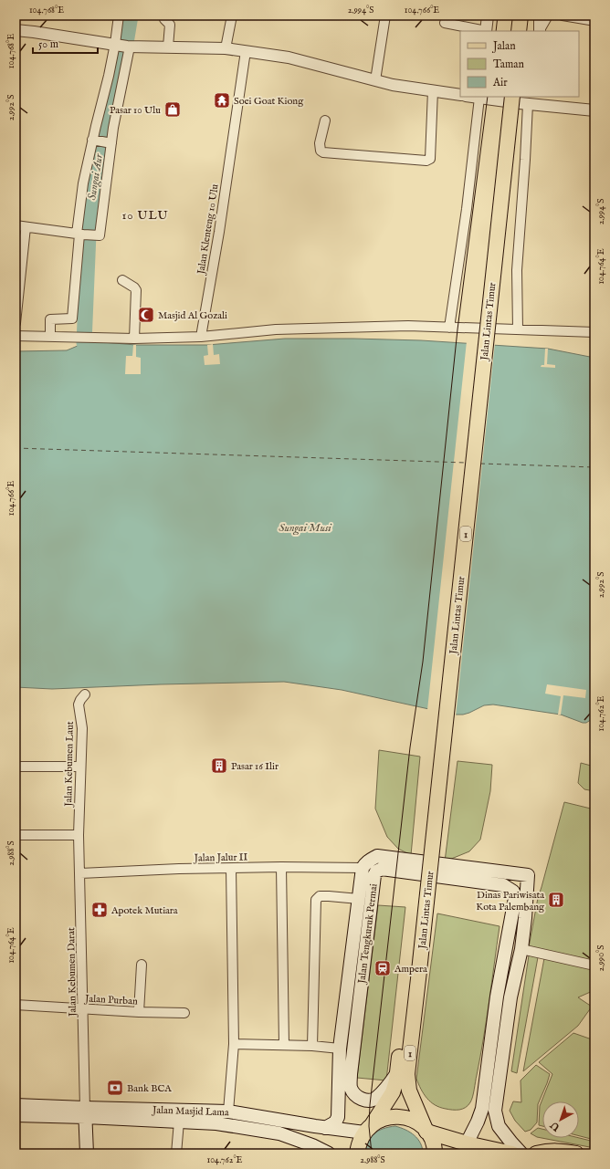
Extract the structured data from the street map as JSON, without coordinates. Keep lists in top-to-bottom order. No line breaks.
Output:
{"streets":{"main road":["Jalan Lintas Timur","1","Jalan Tengkuruk Permai","Jalan Masjid Lama"],"street":["Jalan Klenteng 10 Ulu","Jalan Kebumen Laut","Jalan Jalur II","Jalan Kebumen Darat","Jalan Purban"]},"crossings":[["Jalan Lintas Timur","1"],["Jalan Lintas Timur","Jalan Masjid Lama"],["1","Jalan Tengkuruk Permai"],["1","Jalan Masjid Lama"],["Jalan Kebumen Laut","Jalan Kebumen Darat"],["Jalan Jalur II","Jalan Tengkuruk Permai"],["Jalan Jalur II","Jalan Kebumen Darat"],["Jalan Tengkuruk Permai","Jalan Masjid Lama"],["Jalan Kebumen Darat","Jalan Purban"],["Jalan Kebumen Darat","Jalan Masjid Lama"]],"districts":["10 ULU"],"water":["Sungai Aur","Sungai Musi"],"places":{"temple":["Soei Goat Kiong"],"shop":["Pasar 10 Ulu"],"mosque":["Masjid Al Gozali"],"building":["Pasar 16 Ilir","Dinas Pariwisata Kota Palembang"],"pharmacy":["Apotek Mutiara"],"station":["Ampera"],"bank":["Bank BCA"]},"legend":["Jalan","Taman","Air"],"scale_bar":"50 m","north":"bottom left","coordinates":["104.768°E","2.994°S","104.766°E","2.992°S","104.764°E","104.762°E","2.988°S","2.990°S"]}
